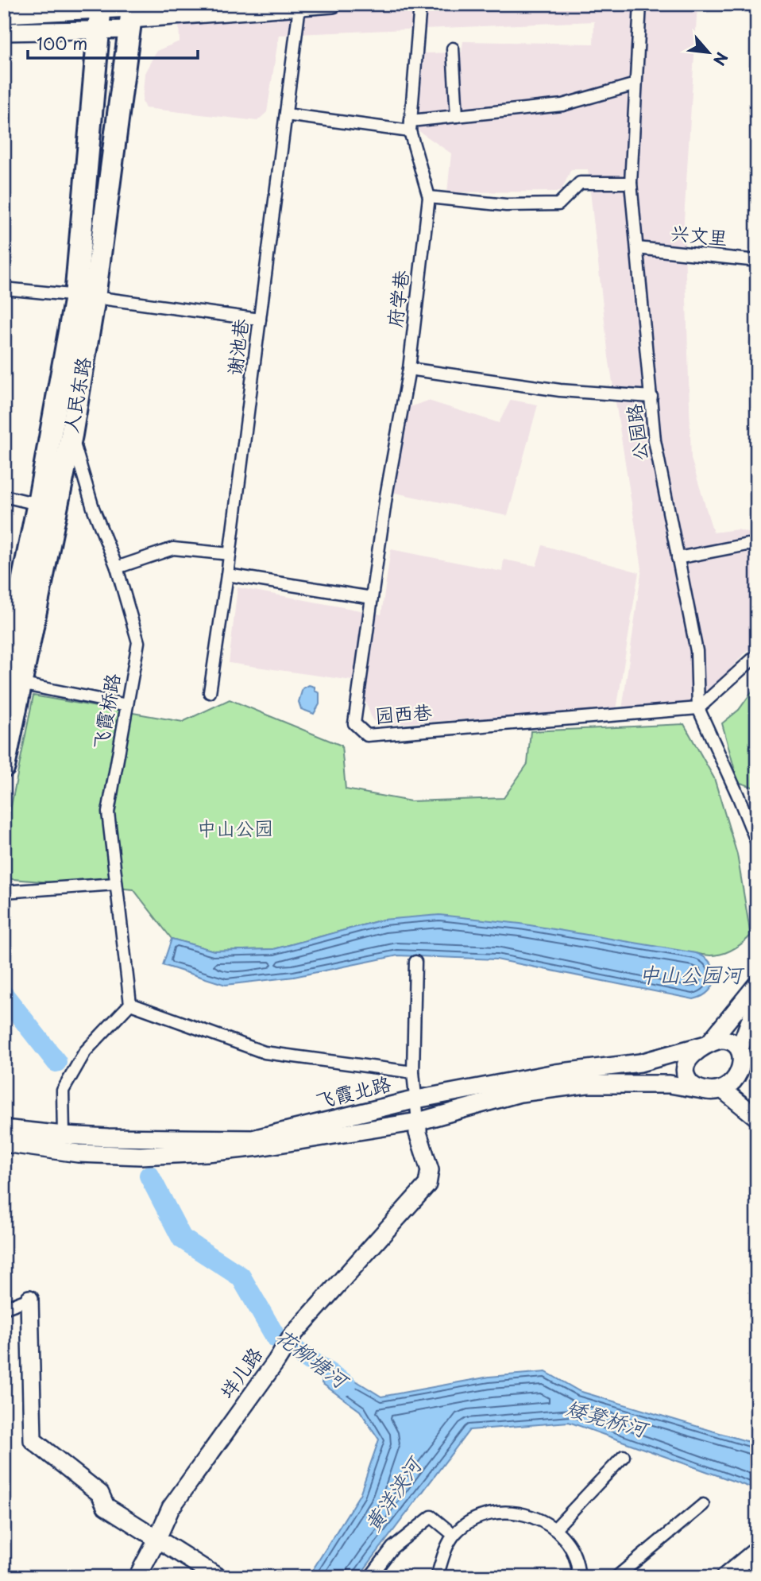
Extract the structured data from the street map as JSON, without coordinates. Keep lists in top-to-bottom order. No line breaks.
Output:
{"streets":{"highway":["人民东路"],"main road":["飞霞北路","垟儿路"],"street":["兴文里","府学巷","谢池巷","公园路","飞霞桥路","园西巷"]},"crossings":[["兴文里","公园路"],["府学巷","园西巷"],["人民东路","飞霞桥路"],["公园路","园西巷"],["飞霞北路","垟儿路"]],"water":["中山公园河","花柳塘河","矮凳桥河","黄洋浃河"],"parks":["中山公园"],"scale_bar":"100 m","north":"bottom right"}
